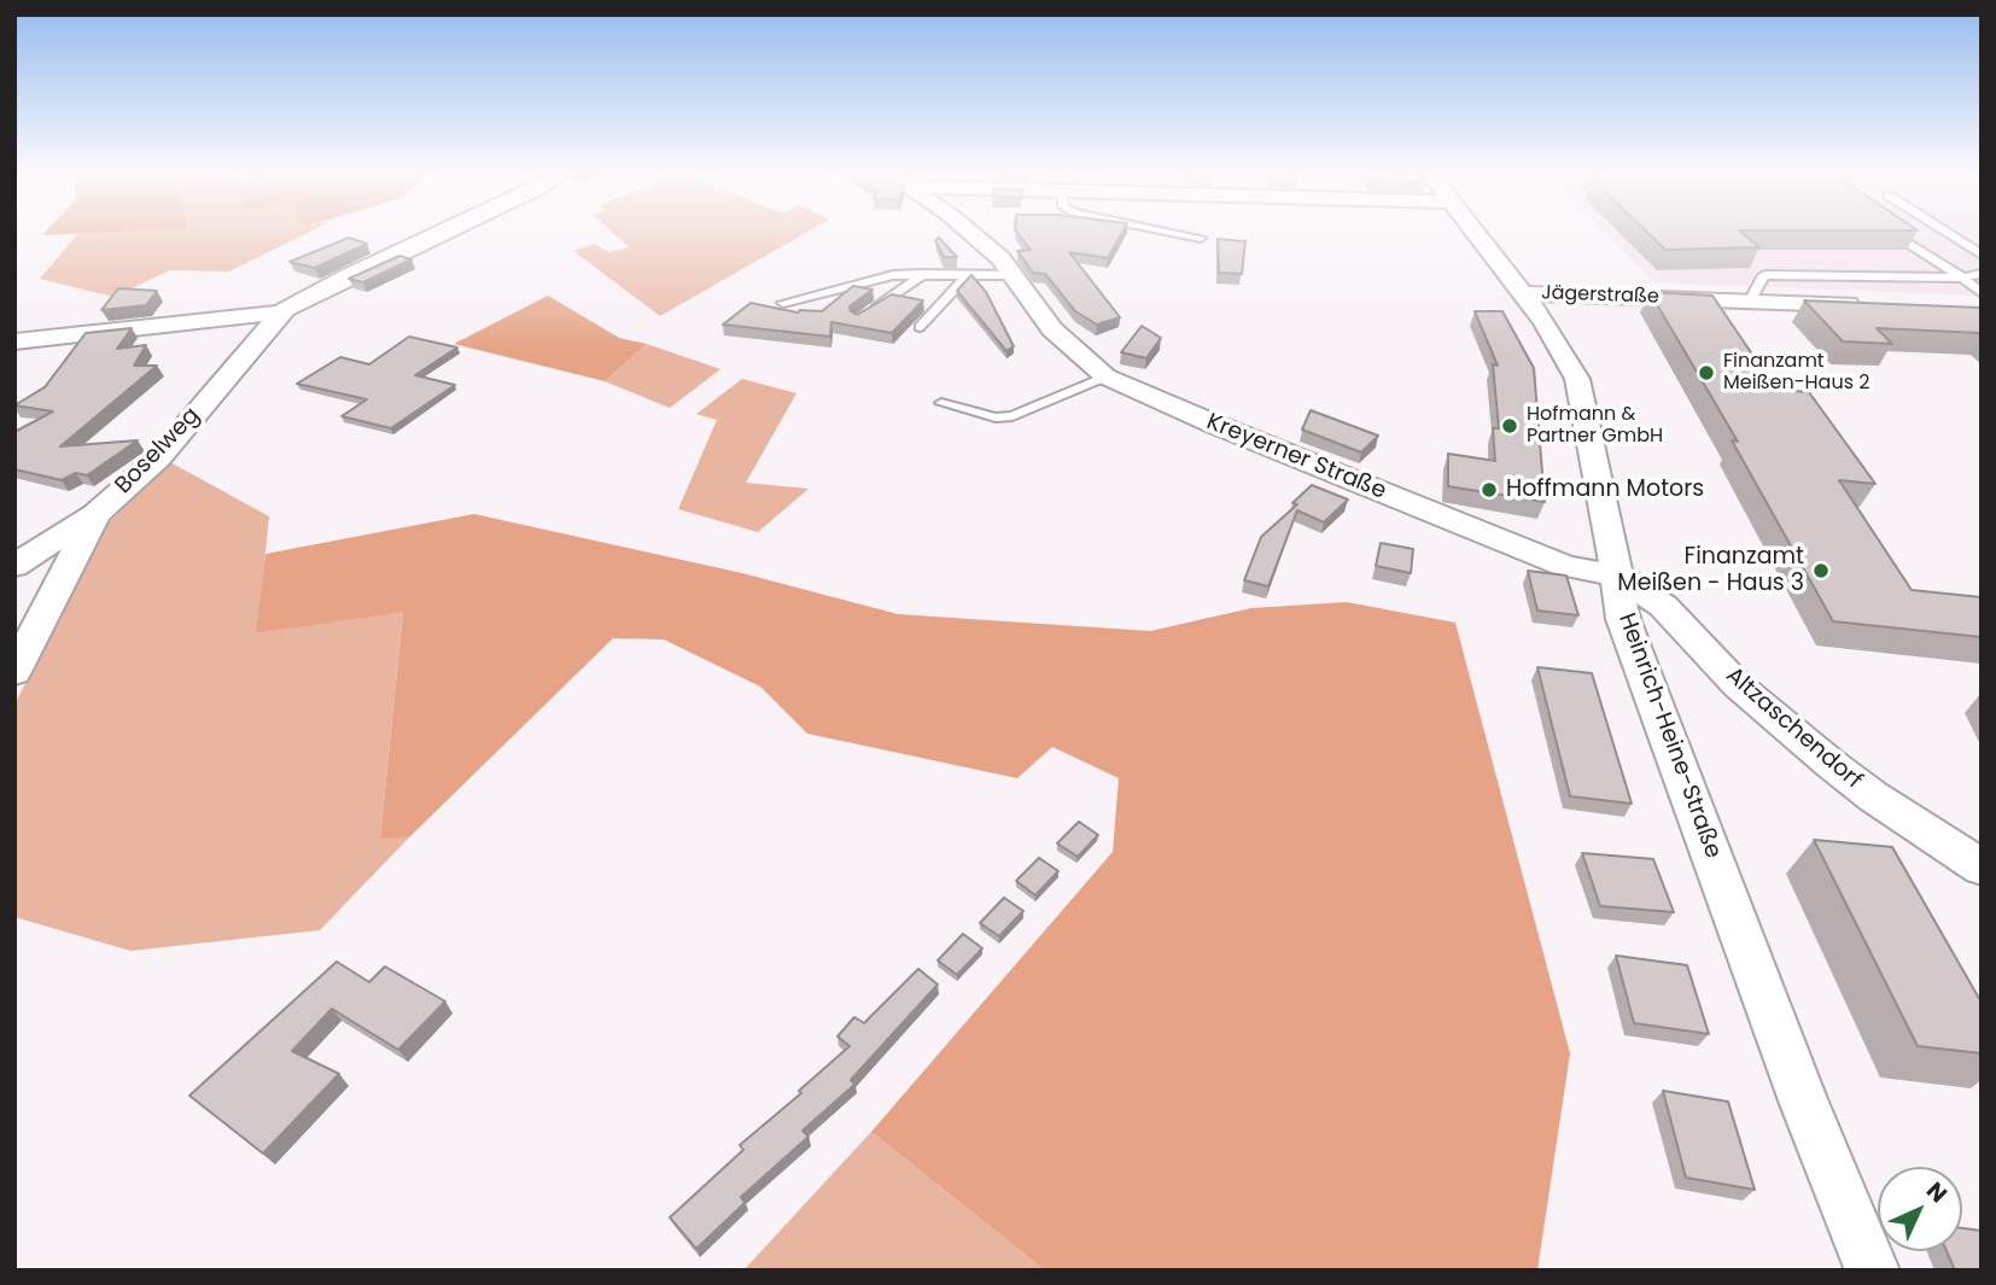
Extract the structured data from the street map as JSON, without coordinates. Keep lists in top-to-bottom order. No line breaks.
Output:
{"streets":{"street":["Jägerstraße","Boselweg","Kreyerner Straße","Altzaschendorf","Heinrich-Heine-Straße"]},"crossings":[["Jägerstraße","Heinrich-Heine-Straße"],["Kreyerner Straße","Altzaschendorf"],["Kreyerner Straße","Heinrich-Heine-Straße"],["Altzaschendorf","Heinrich-Heine-Straße"]],"places":["Finanzamt Meißen-Haus 2","Hofmann & Partner GmbH","Hoffmann Motors","Finanzamt Meißen - Haus 3"],"north":"top right"}
